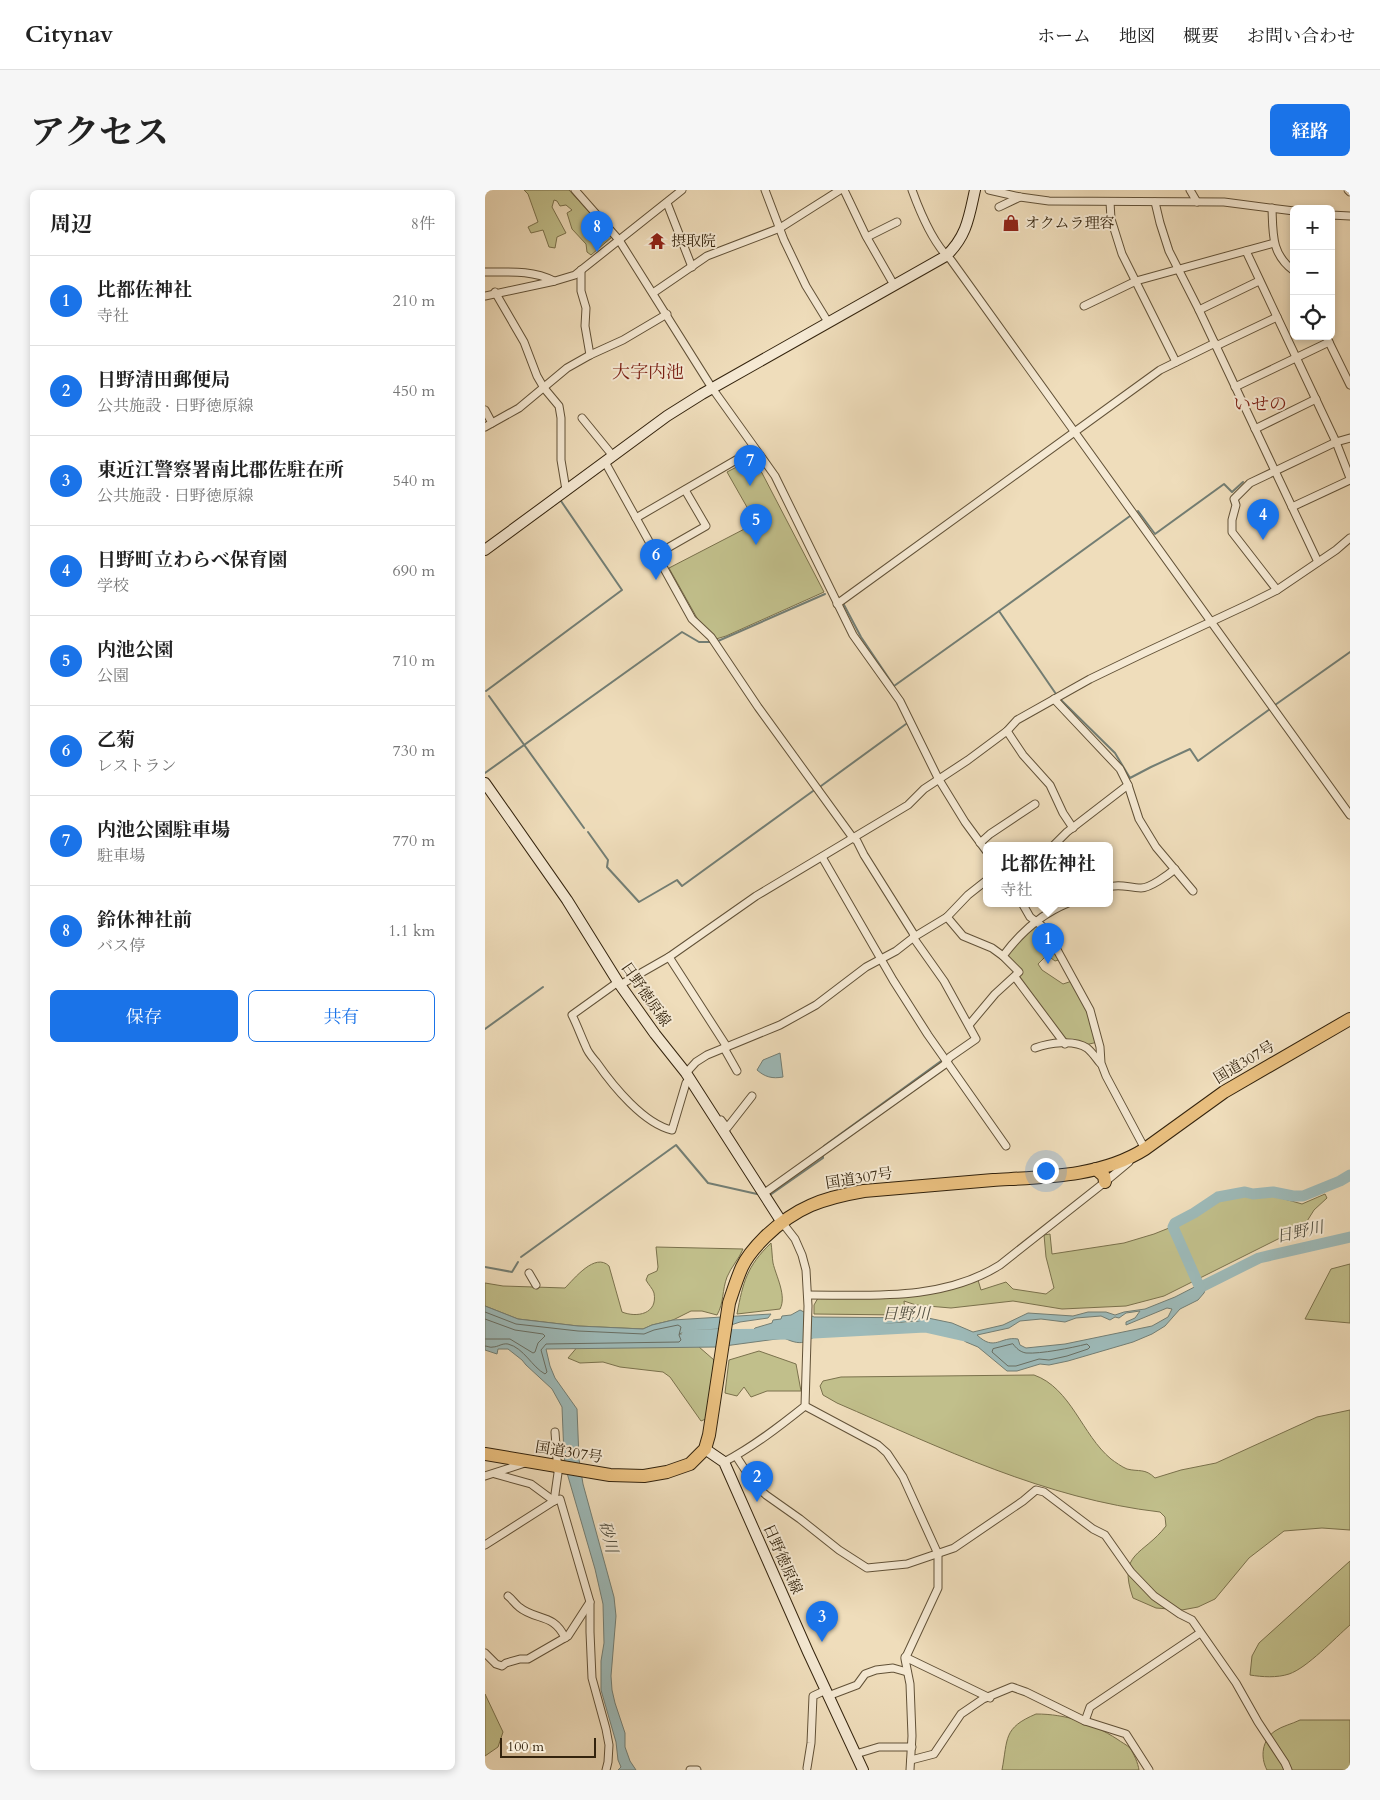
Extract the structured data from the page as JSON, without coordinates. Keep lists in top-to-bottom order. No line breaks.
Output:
{"streets":{"highway":["国道307号"],"main road":["日野徳原線"]},"crossings":[["日野徳原線","国道307号"]],"districts":["大字内池","いせの"],"water":["日野川","砂川"],"places":{"shop":["オクムラ理容"],"temple":["摂取院"]},"scale_bar":"100 m","page":{"header":"Citynav","nav":["ホーム","地図","概要","お問い合わせ"],"title":"アクセス","buttons":["経路",["保存","共有"]],"heading":["周辺","8件"],"map_buttons":["+","−"],"pins":["8","7","4","5","6","1","2","3"],"list":[{"mark":"1","name":"比都佐神社","note":"寺社","value":"210 m"},{"mark":"2","name":"日野清田郵便局","note":"公共施設 · 日野徳原線","value":"450 m"},{"mark":"3","name":"東近江警察署南比郡佐駐在所","note":"公共施設 · 日野徳原線","value":"540 m"},{"mark":"4","name":"日野町立わらべ保育園","note":"学校","value":"690 m"},{"mark":"5","name":"内池公園","note":"公園","value":"710 m"},{"mark":"6","name":"乙菊","note":"レストラン","value":"730 m"},{"mark":"7","name":"内池公園駐車場","note":"駐車場","value":"770 m"},{"mark":"8","name":"鈴休神社前","note":"バス停","value":"1.1 km"}],"popup":["比都佐神社","寺社"],"scale":"100 m"}}
